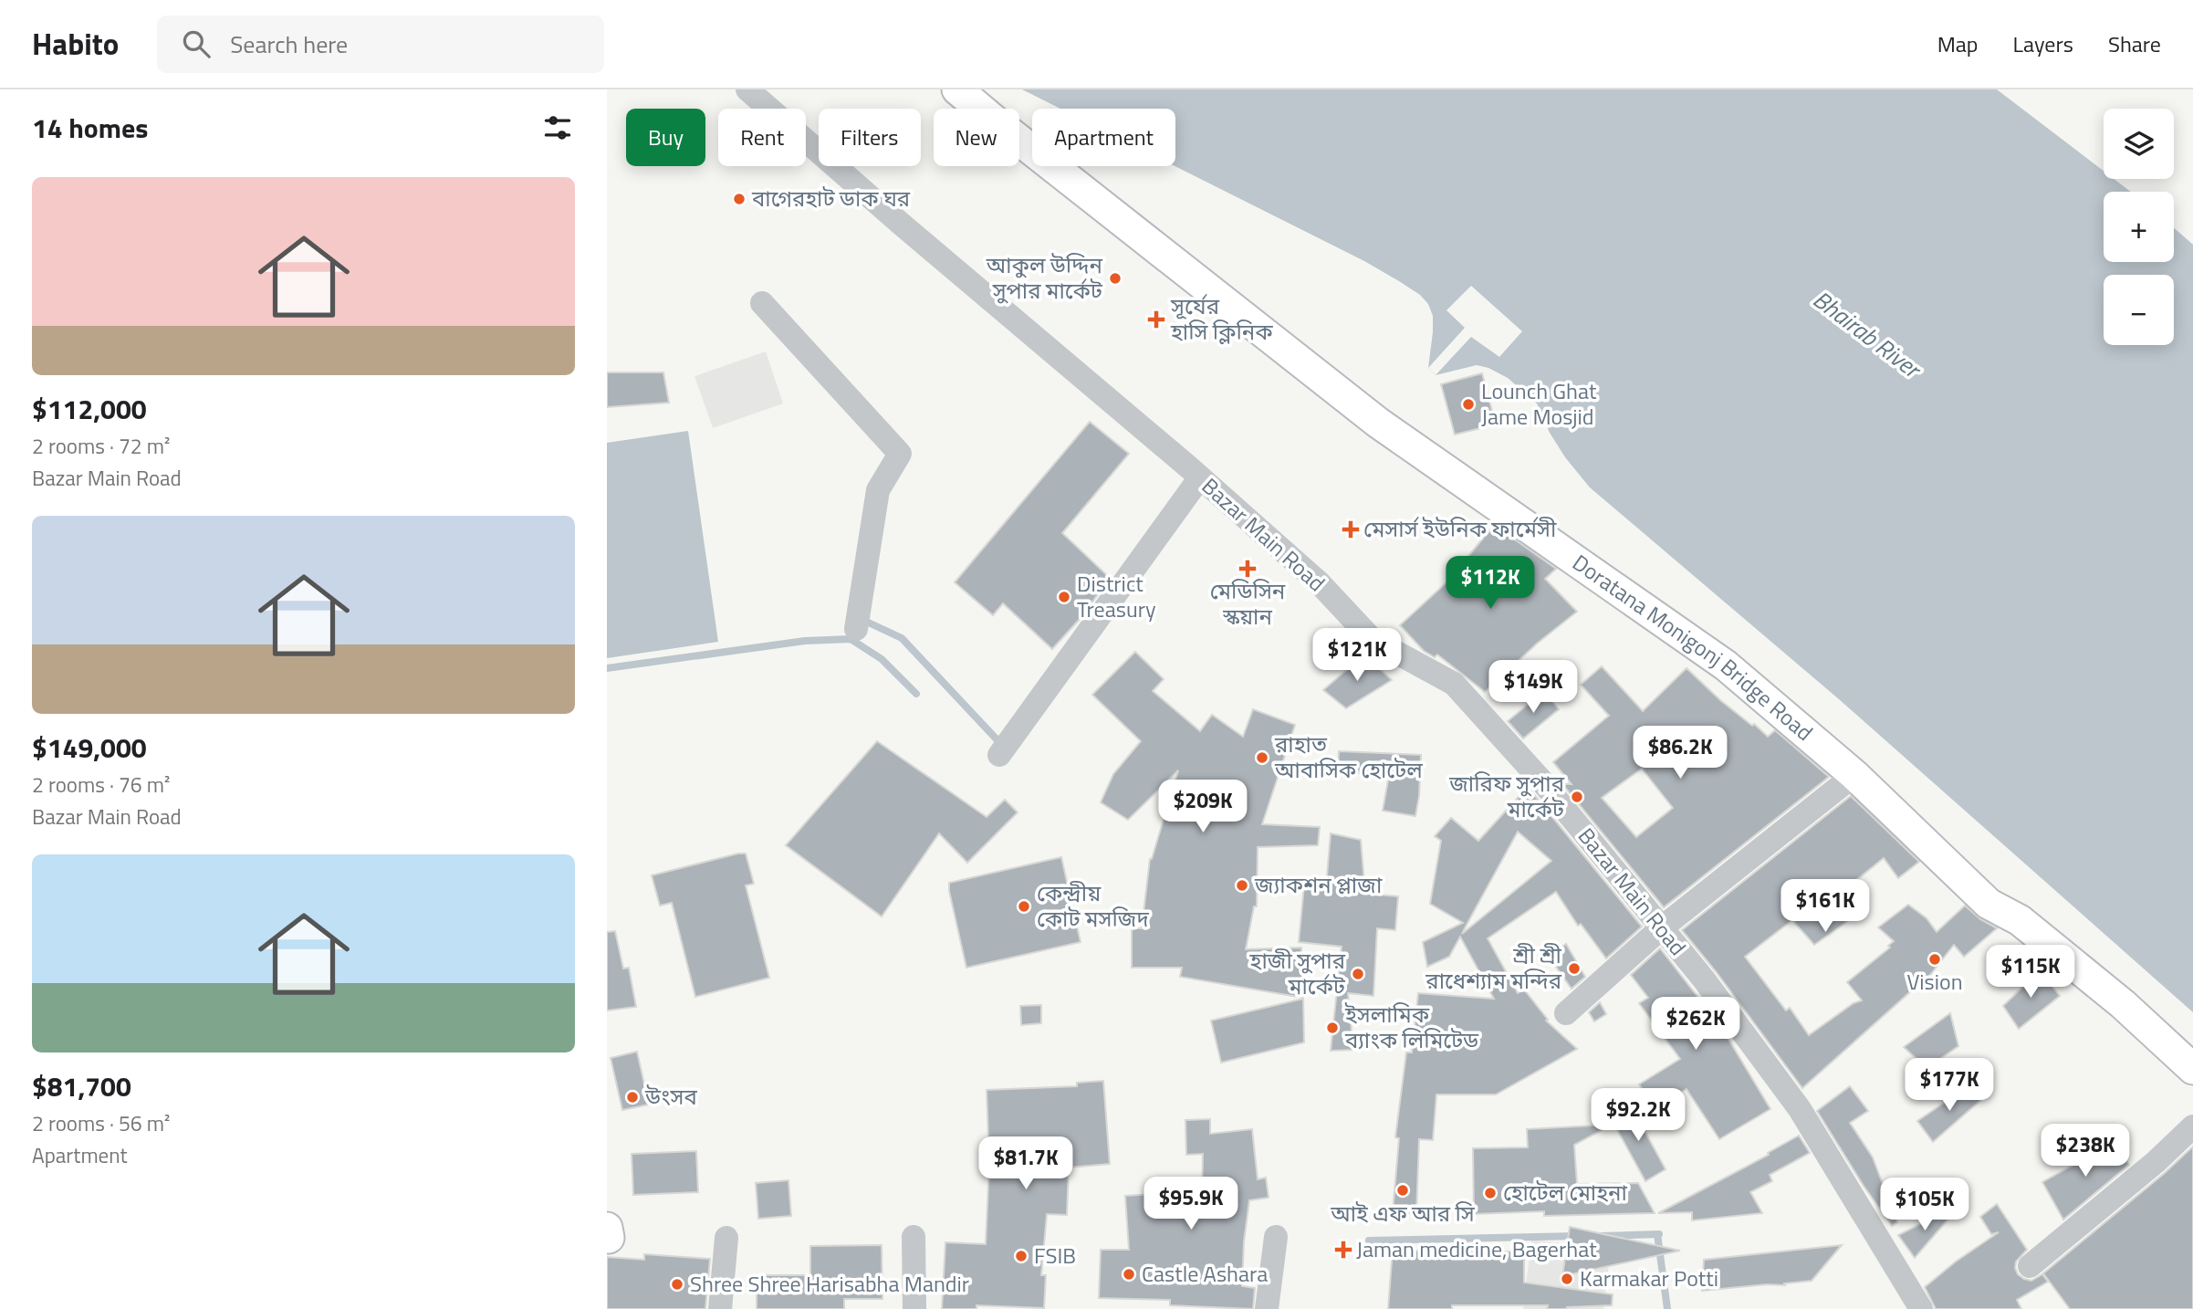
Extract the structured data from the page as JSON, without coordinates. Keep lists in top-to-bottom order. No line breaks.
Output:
{"streets":{"main road":["Doratana Monigonj Bridge Road"],"street":["Bazar Main Road"]},"water":["Bhairab River"],"places":{"other":["বাগেরহাট ডাক ঘর","আকুল উদ্দিন সুপার মার্কেট","Lounch Ghat Jame Mosjid","District Treasury","রাহাত আবাসিক হোটেল","জারিফ সুপার মার্কেট","জ্যাকশন প্লাজা","কেন্দ্রীয় কোট মসজিদ","Vision","শ্রী শ্রী রাধেশ্যাম মন্দির","হাজী সুপার মার্কেট","ইসলামিক ব্যাংক লিমিটেড","উংসব","আই এফ আর সি","হোটেল মোহনা","FSIB","Castle Ashara","Karmakar Potti","Shree Shree Harisabha Mandir"],"health":["সূর্যের হাসি ক্লিনিক","মেসার্স ইউনিক ফার্মেসী","মেডিসিন স্কয়ান","Jaman medicine, Bagerhat"]},"page":{"header":"Habito","search":"Search here","nav":["Map","Layers","Share"],"heading":"14 homes","map_buttons":["+","−"],"chip":["Buy","Rent","Filters","New","Apartment"],"list":[{"name":"$112,000","note":"2 rooms · 72 m² · Bazar Main Road"},{"name":"$149,000","note":"2 rooms · 76 m² · Bazar Main Road"},{"name":"$81,700","note":"2 rooms · 56 m² · Apartment"}],"price":["$112K","$121K","$149K","$86.2K","$209K","$161K","$115K","$262K","$177K","$92.2K","$238K","$81.7K","$95.9K","$105K"]}}
